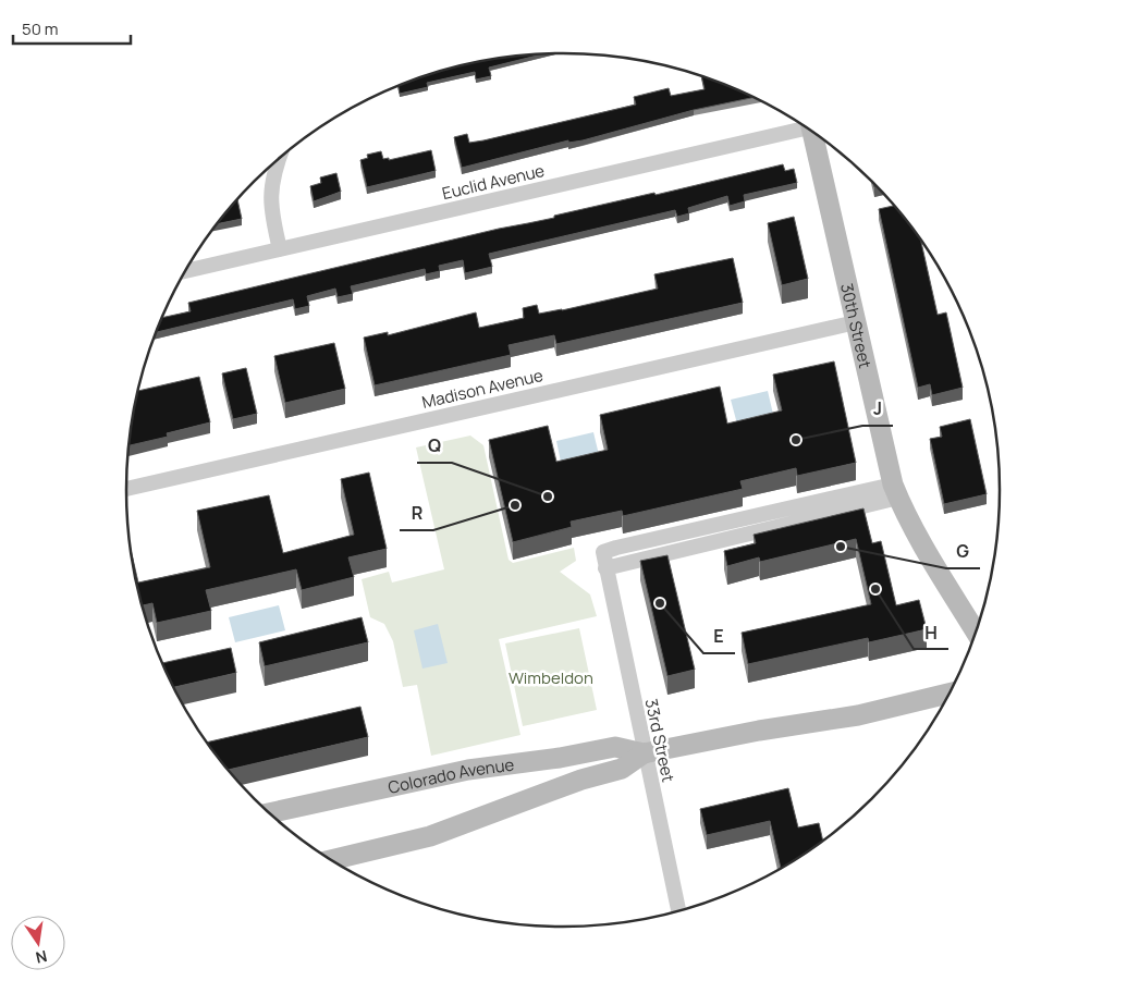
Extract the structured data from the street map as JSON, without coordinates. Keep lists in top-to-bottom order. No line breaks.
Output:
{"streets":{"main road":["30th Street","Colorado Avenue"],"street":["Euclid Avenue","Madison Avenue","33rd Street"]},"crossings":[["30th Street","Madison Avenue"],["30th Street","33rd Street"],["33rd Street","Colorado Avenue"]],"parks":["Wimbeldon"],"places":["J","Q","R","G","H","E"],"scale_bar":"50 m","north":"bottom"}
